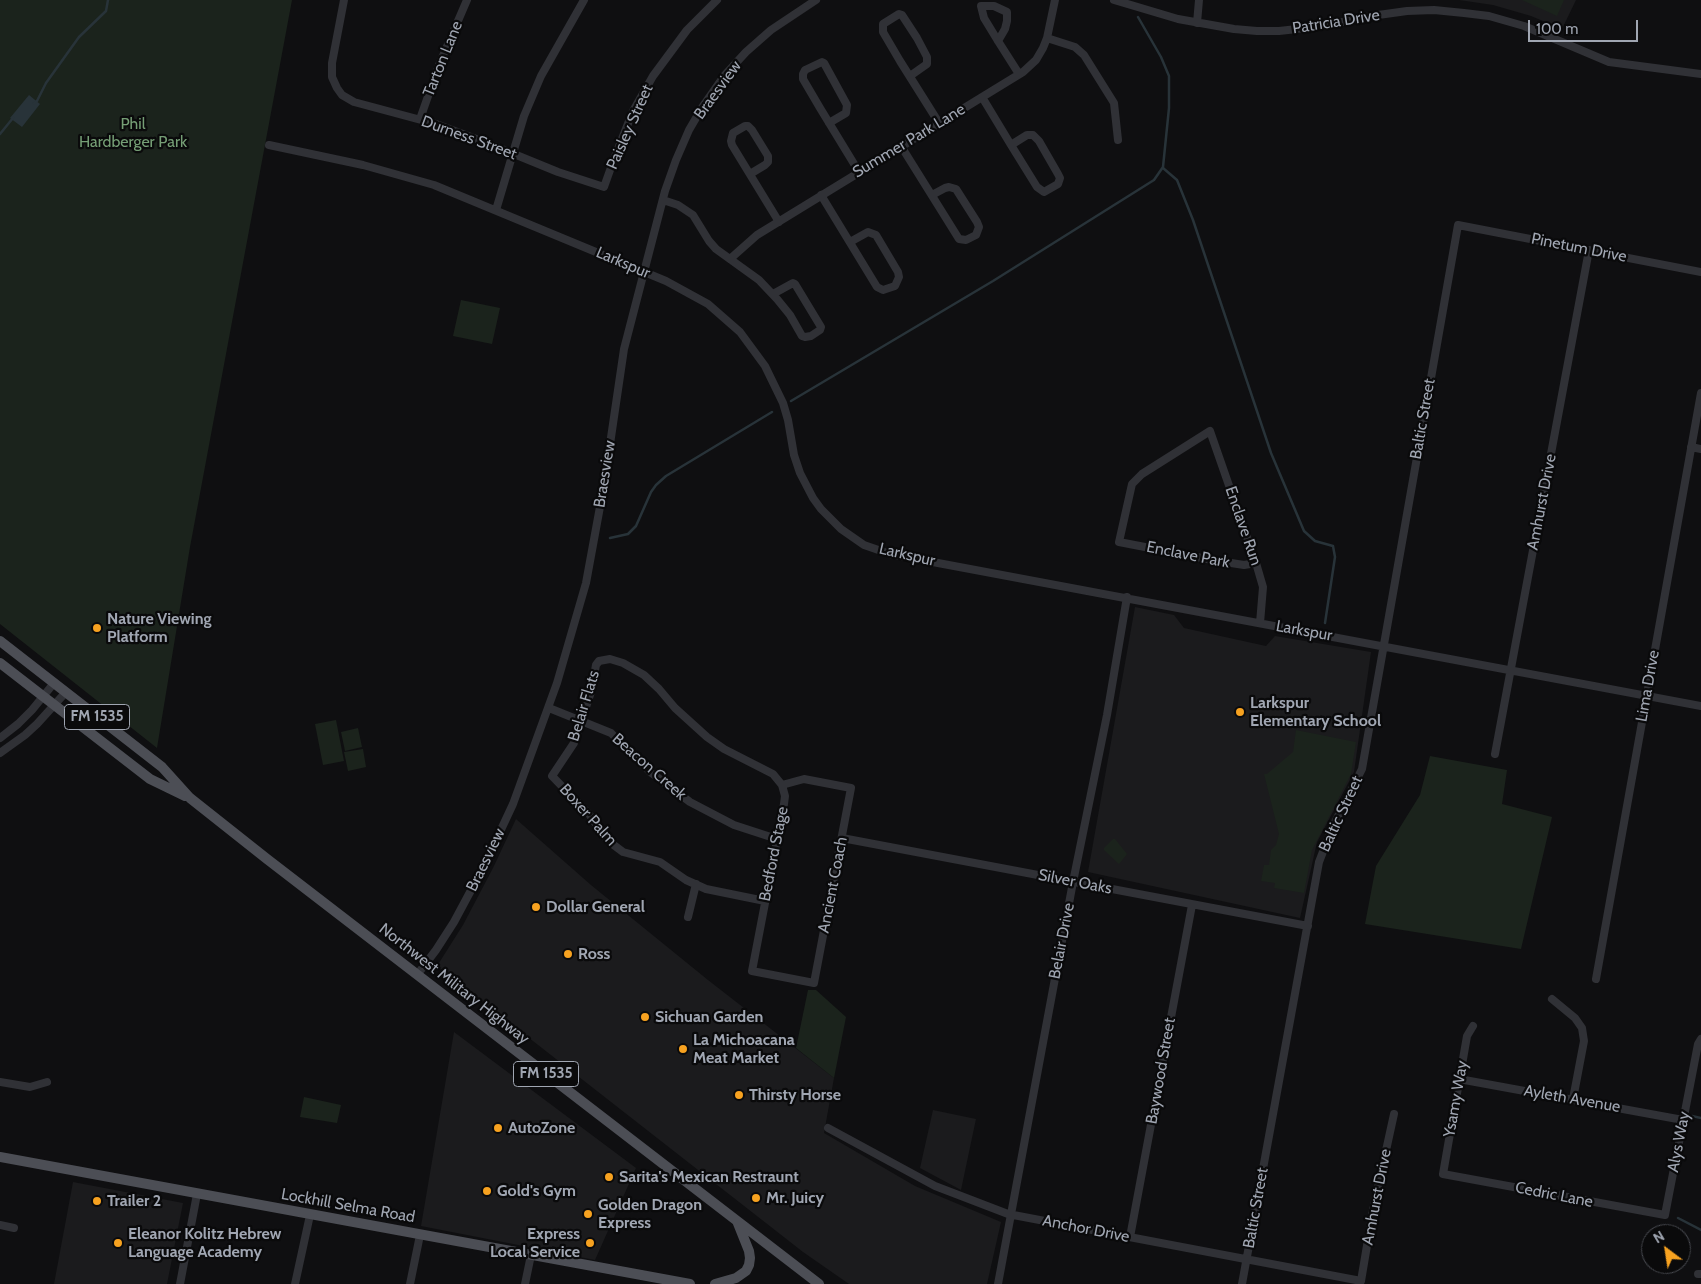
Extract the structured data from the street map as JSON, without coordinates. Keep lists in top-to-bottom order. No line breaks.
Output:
{"streets":{"main road":["FM 1535","Northwest Military Highway","Lockhill Selma Road"],"street":["Patricia Drive","Tarton Lane","Braesview","Paisley Street","Durness Street","Summer Park Lane","Pinetum Drive","Larkspur","Baltic Street","Amhurst Drive","Enclave Run","Enclave Park","Lima Drive","Belair Flats","Beacon Creek","Boxer Palm","Bedford Stage","Silver Oaks","Ancient Coach","Belair Drive","Baywood Street","Ysamy Way","Ayleth Avenue","Alys Way","Cedric Lane","Anchor Drive"]},"crossings":[["Tarton Lane","Durness Street"],["Braesview","Larkspur"],["Braesview","Beacon Creek"],["Braesview","Northwest Military Highway"],["Paisley Street","Durness Street"],["Pinetum Drive","Baltic Street"],["Pinetum Drive","Amhurst Drive"],["Larkspur","Baltic Street"],["Larkspur","Amhurst Drive"],["Larkspur","Enclave Run"],["Larkspur","Lima Drive"],["Larkspur","Belair Drive"],["Baltic Street","Silver Oaks"],["Baltic Street","Anchor Drive"],["Amhurst Drive","Anchor Drive"],["Enclave Run","Enclave Park"],["Belair Flats","Beacon Creek"],["Belair Flats","Boxer Palm"],["Belair Flats","Bedford Stage"],["Beacon Creek","Bedford Stage"],["Boxer Palm","Bedford Stage"],["Bedford Stage","Ancient Coach"],["Silver Oaks","Ancient Coach"],["Silver Oaks","Belair Drive"],["Silver Oaks","Baywood Street"],["Belair Drive","Anchor Drive"],["Baywood Street","Anchor Drive"],["Ysamy Way","Ayleth Avenue"],["Ysamy Way","Cedric Lane"],["Ayleth Avenue","Alys Way"],["Alys Way","Cedric Lane"]],"parks":["Phil Hardberger Park"],"places":["Nature Viewing Platform","Larkspur Elementary School","Dollar General","Ross","Sichuan Garden","La Michoacana Meat Market","Thirsty Horse","AutoZone","Sarita's Mexican Restraunt","Gold's Gym","Mr. Juicy","Trailer 2","Golden Dragon Express","Eleanor Kolitz Hebrew Language Academy","Express Local Service"],"scale_bar":"100 m","north":"top left"}
